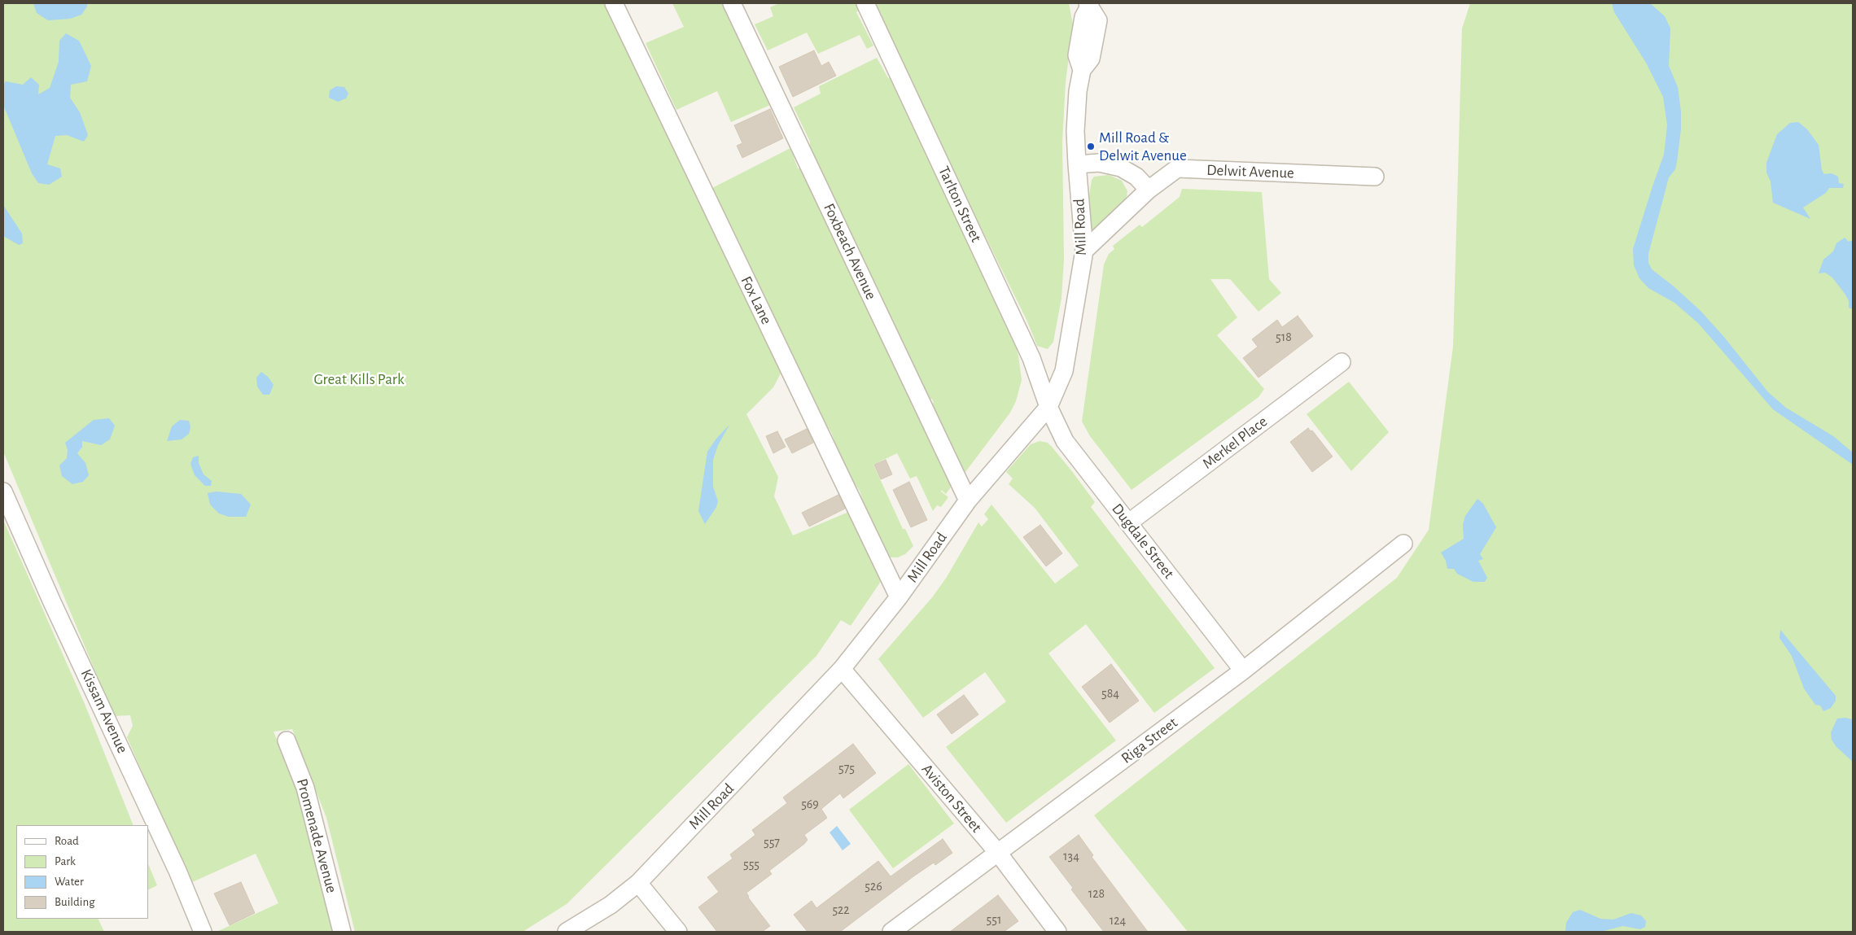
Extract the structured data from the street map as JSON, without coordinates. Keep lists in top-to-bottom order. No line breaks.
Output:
{"streets":{"street":["Delwit Avenue","Tarlton Street","Mill Road","Foxbeach Avenue","Fox Lane","Merkel Place","Dugdale Street","Kissam Avenue","Riga Street","Aviston Street","Promenade Avenue"]},"crossings":[["Delwit Avenue","Mill Road"],["Tarlton Street","Mill Road"],["Tarlton Street","Dugdale Street"],["Mill Road","Foxbeach Avenue"],["Mill Road","Fox Lane"],["Mill Road","Dugdale Street"],["Mill Road","Aviston Street"],["Merkel Place","Dugdale Street"],["Dugdale Street","Riga Street"],["Riga Street","Aviston Street"]],"parks":["Great Kills Park"],"places":["Mill Road & Delwit Avenue"],"house_numbers":["518","584","575","569","557","134","555","526","128","522","551","124"],"legend":["Road","Park","Water","Building"]}
